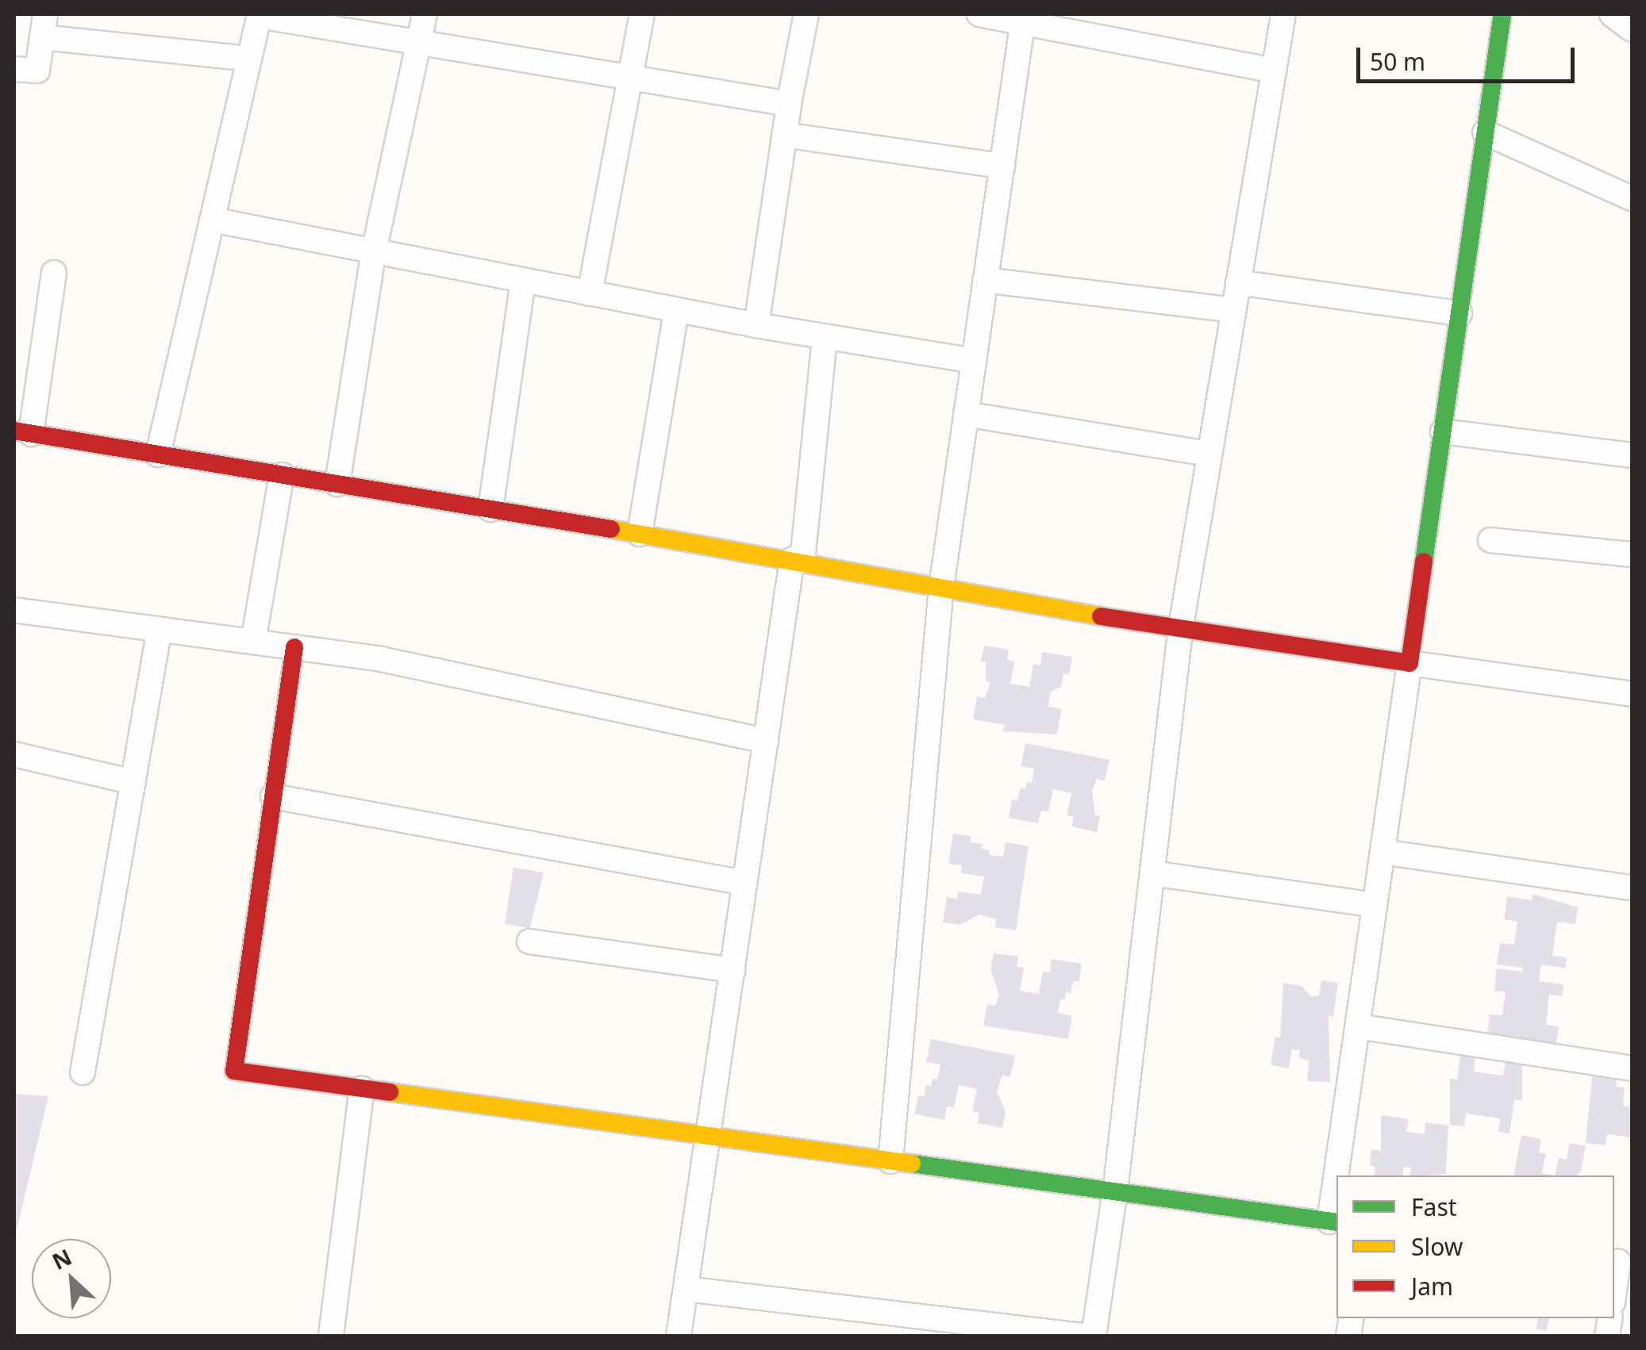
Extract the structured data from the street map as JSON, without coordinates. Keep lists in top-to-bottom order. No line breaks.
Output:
{"legend":["Fast","Slow","Jam"],"scale_bar":"50 m","north":"top left"}
